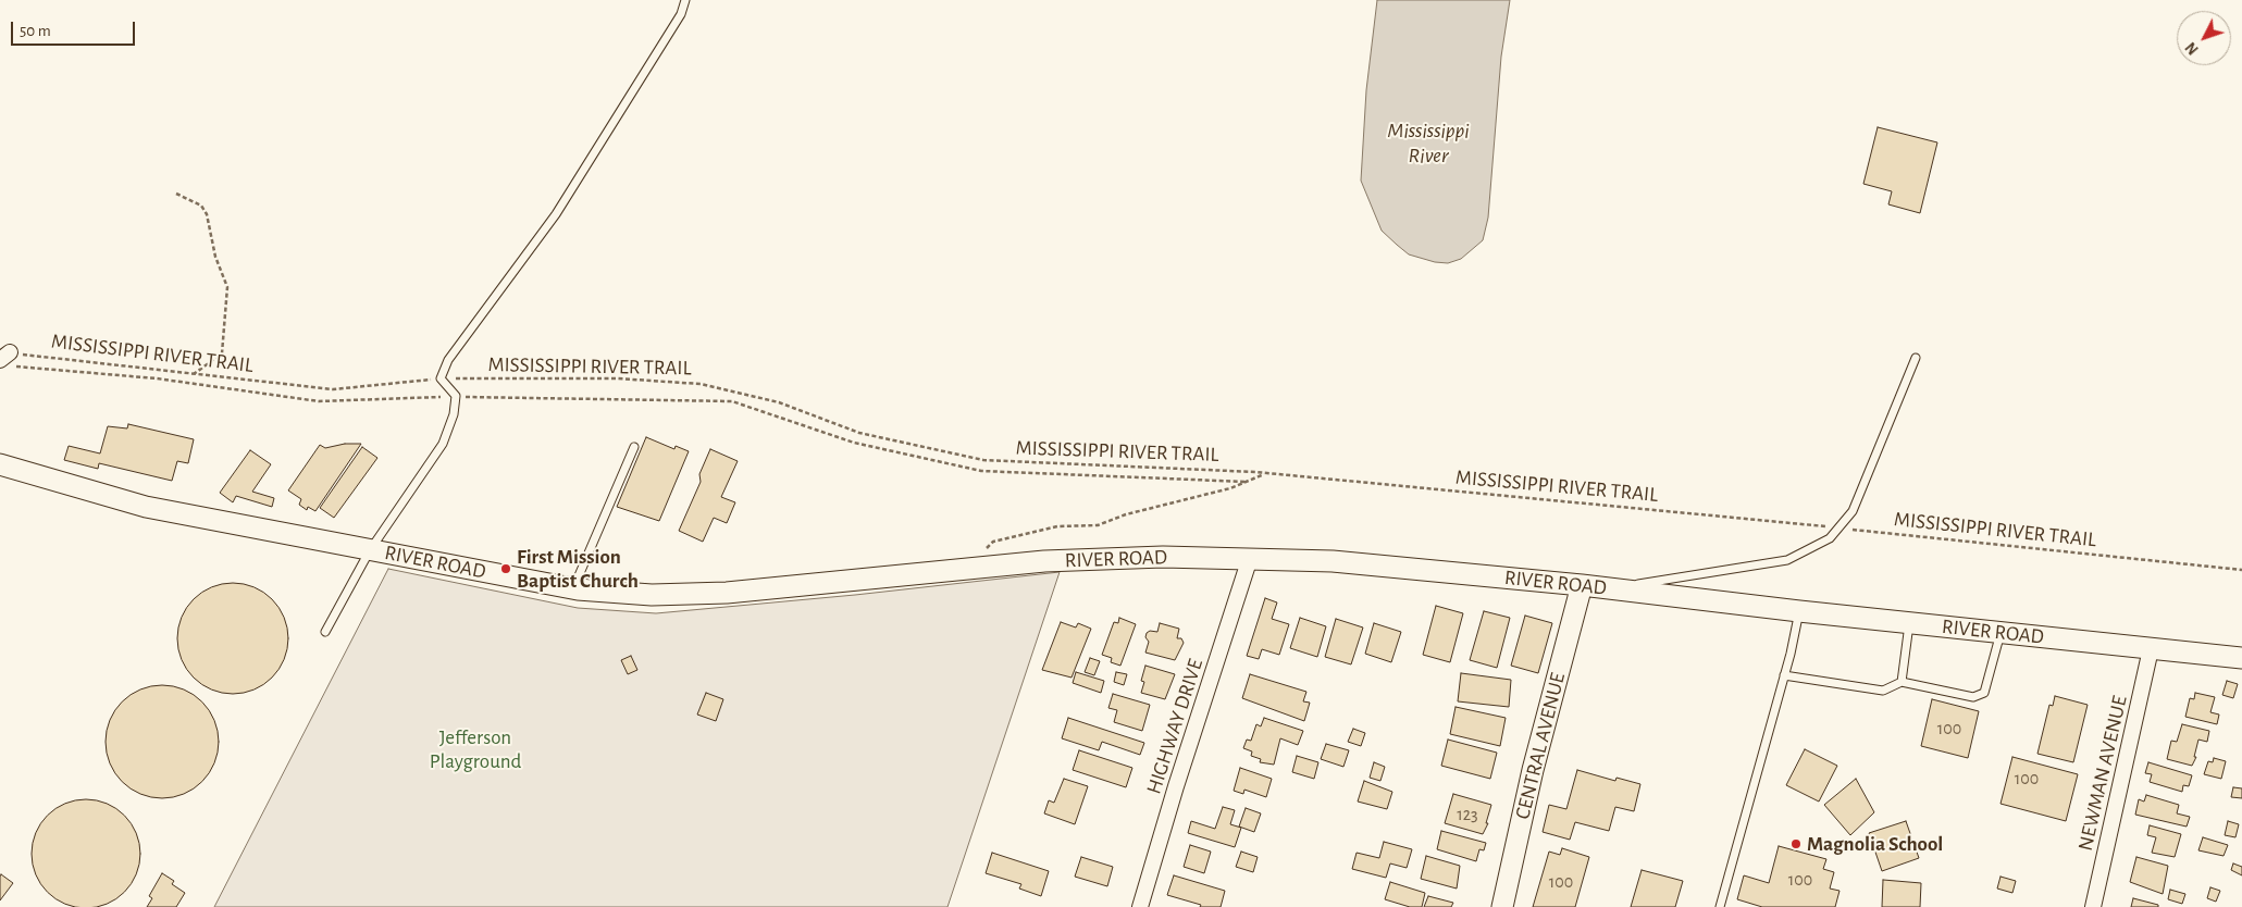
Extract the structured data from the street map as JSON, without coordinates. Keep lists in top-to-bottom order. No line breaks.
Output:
{"streets":{"main road":["RIVER ROAD","CENTRAL AVENUE"],"street":["HIGHWAY DRIVE","NEWMAN AVENUE"],"path":["MISSISSIPPI RIVER TRAIL"]},"crossings":[["RIVER ROAD","HIGHWAY DRIVE"],["RIVER ROAD","CENTRAL AVENUE"],["RIVER ROAD","NEWMAN AVENUE"]],"water":["Mississippi River"],"parks":["Jefferson Playground"],"places":["First Mission Baptist Church","Magnolia School"],"house_numbers":["100","100","123","100","100"],"scale_bar":"50 m","north":"bottom left"}
